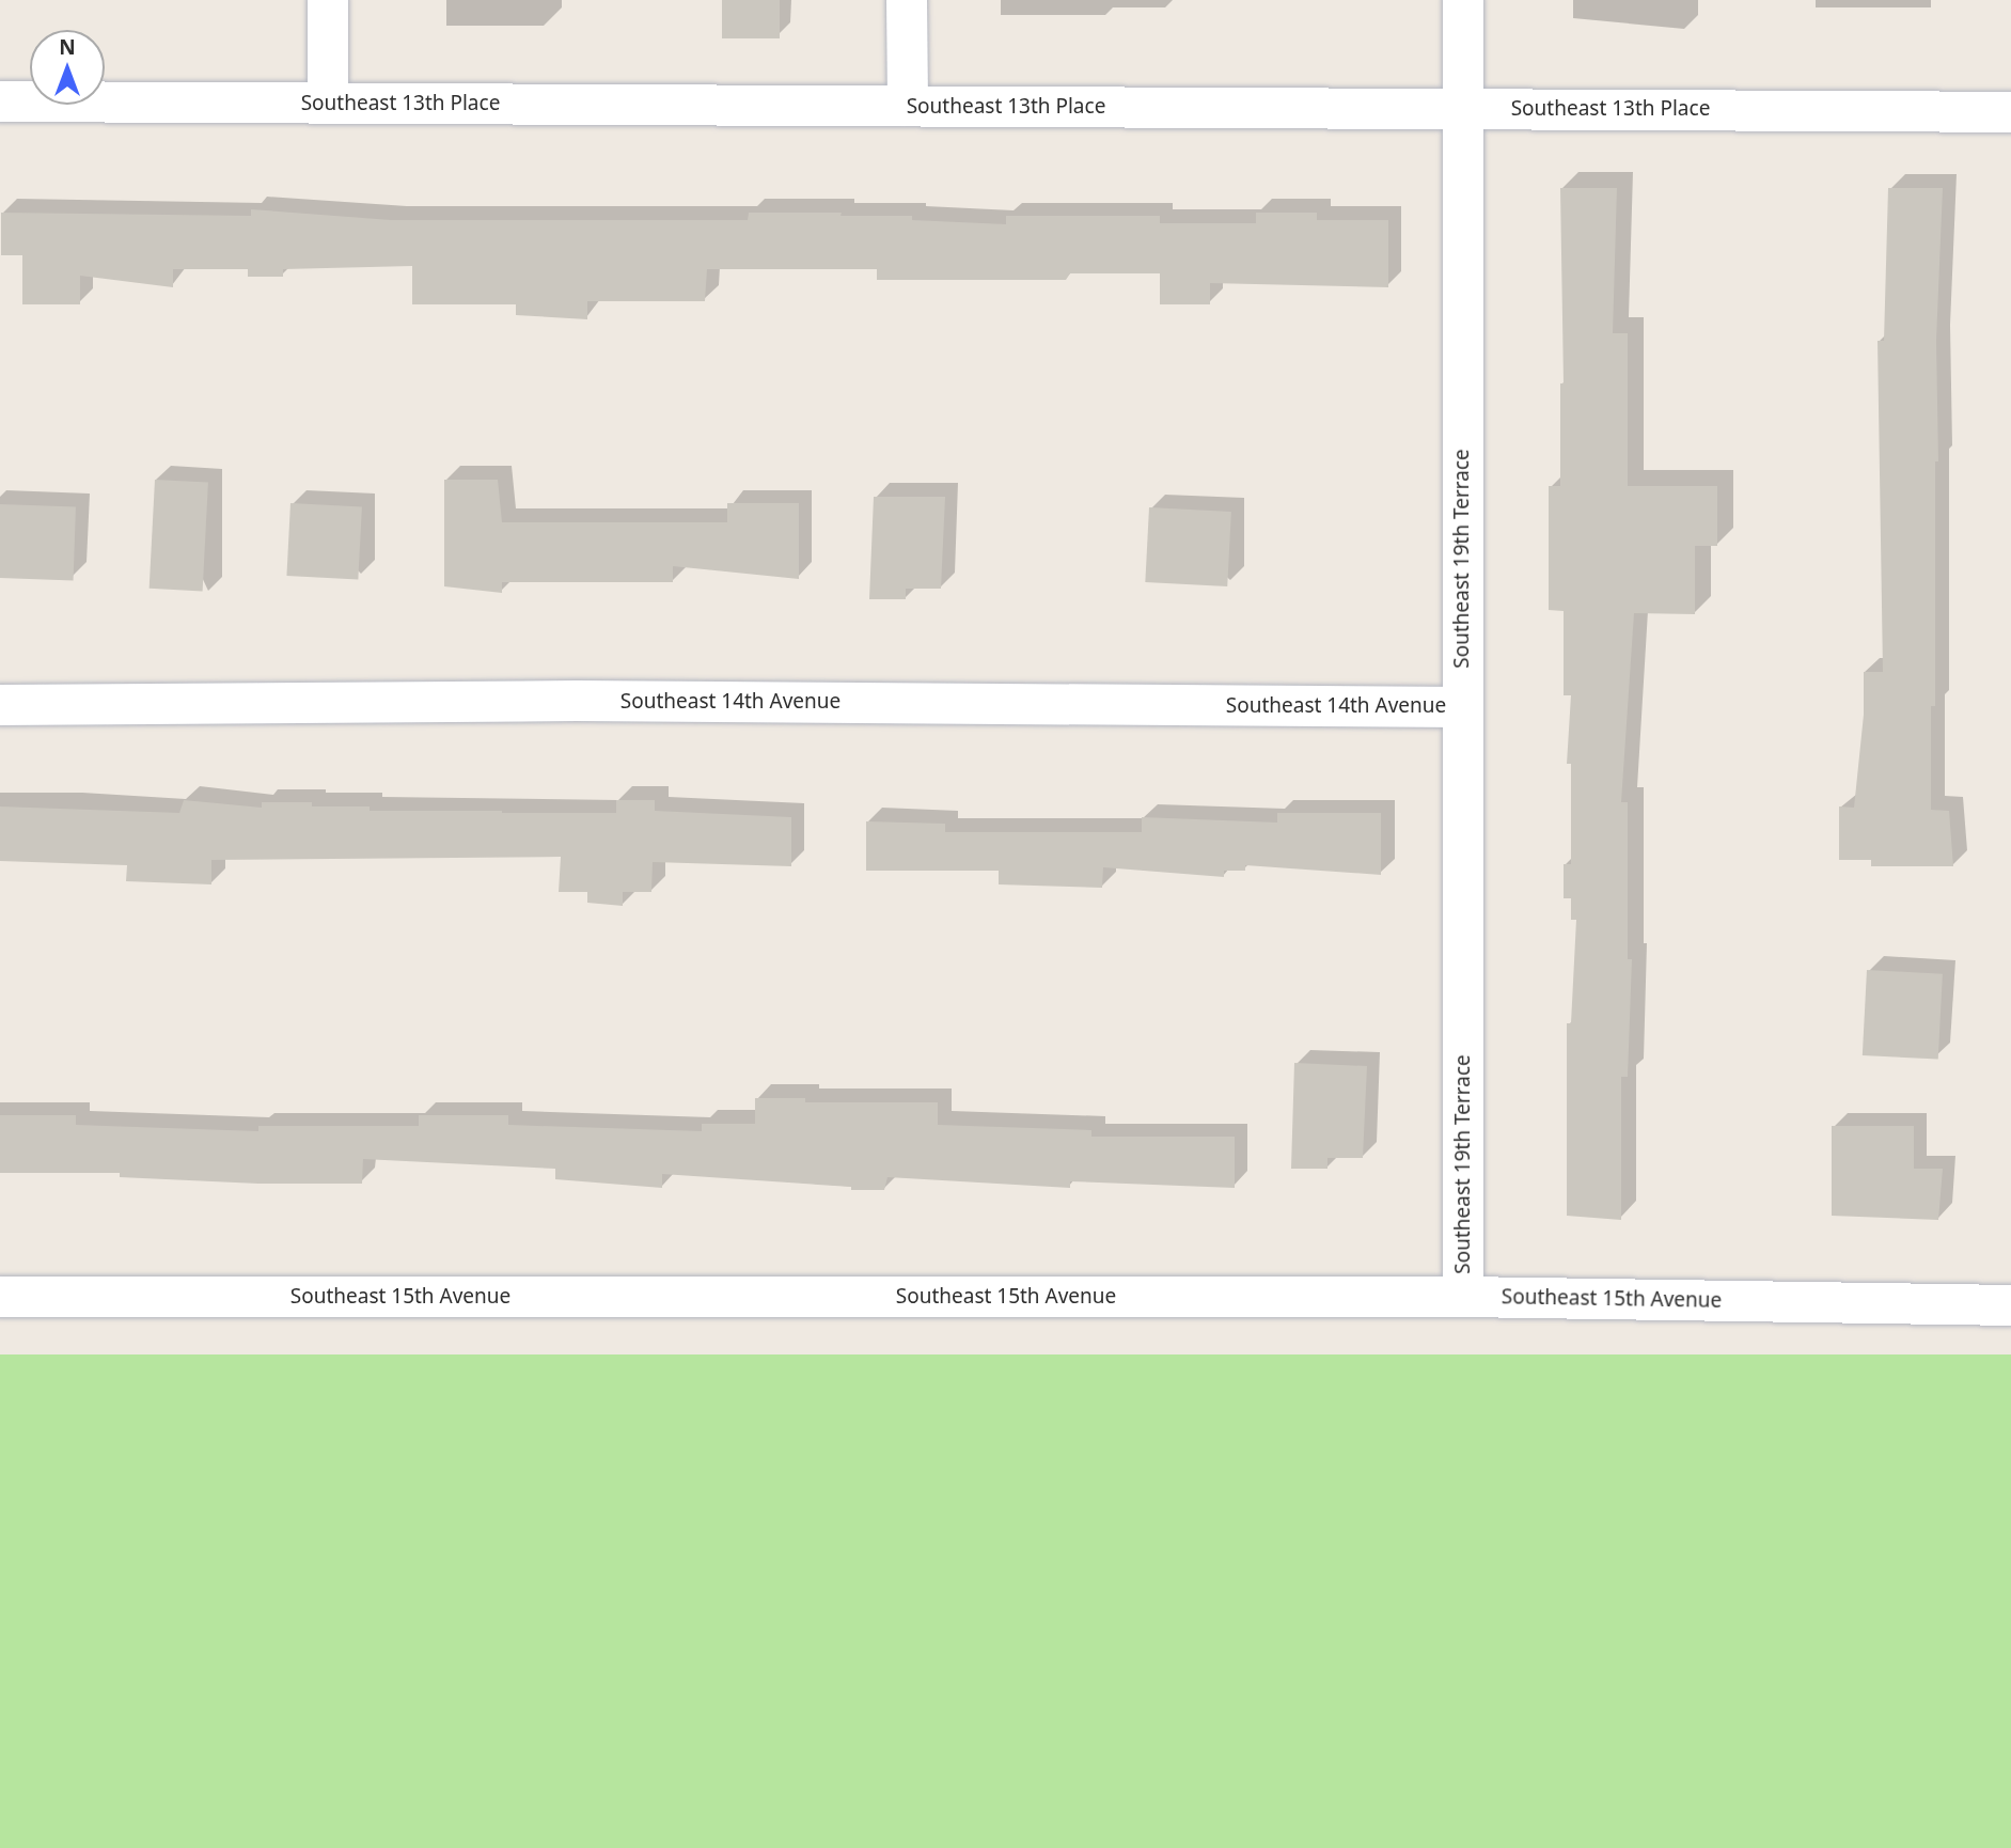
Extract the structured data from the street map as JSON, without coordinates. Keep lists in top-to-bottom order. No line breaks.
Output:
{"streets":{"street":["Southeast 13th Place","Southeast 19th Terrace","Southeast 14th Avenue","Southeast 15th Avenue"]},"crossings":[["Southeast 13th Place","Southeast 19th Terrace"],["Southeast 19th Terrace","Southeast 14th Avenue"],["Southeast 19th Terrace","Southeast 15th Avenue"]],"north":"top"}
